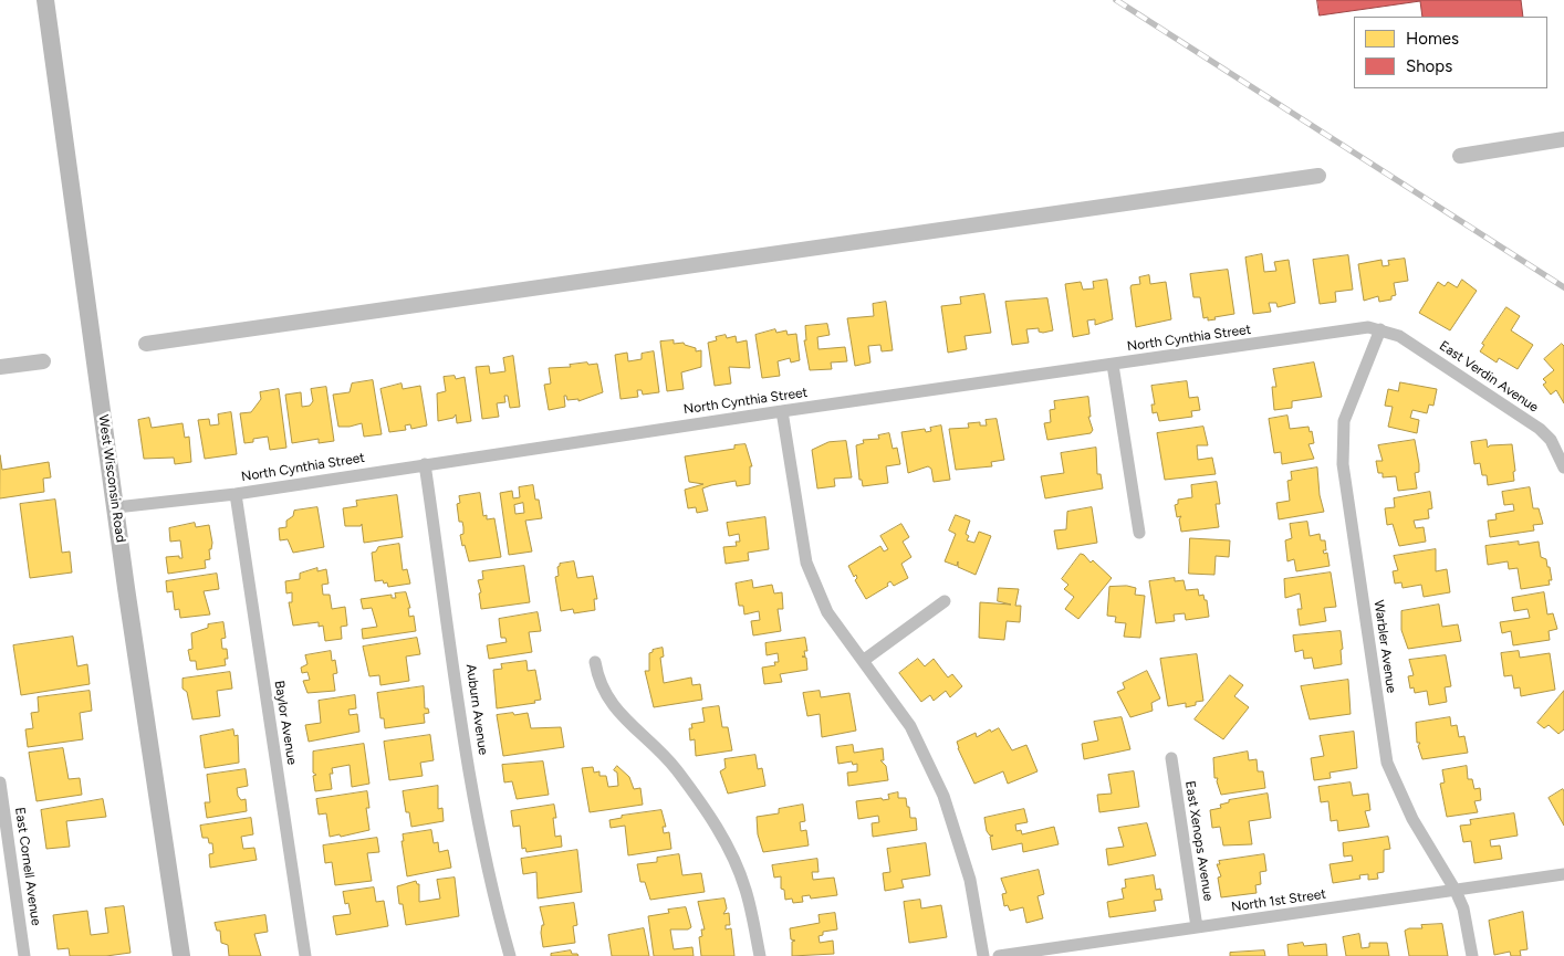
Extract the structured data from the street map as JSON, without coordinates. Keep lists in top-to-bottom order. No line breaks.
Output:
{"streets":{"street":["North Cynthia Street","East Verdin Avenue","West Wisconsin Road","Warbler Avenue","Auburn Avenue","Baylor Avenue","East Xenops Avenue","East Cornell Avenue","North 1st Street"]},"crossings":[["North Cynthia Street","East Verdin Avenue"],["North Cynthia Street","West Wisconsin Road"],["North Cynthia Street","Warbler Avenue"],["North Cynthia Street","Auburn Avenue"],["North Cynthia Street","Baylor Avenue"],["East Verdin Avenue","Warbler Avenue"],["Warbler Avenue","North 1st Street"],["East Xenops Avenue","North 1st Street"]],"legend":["Homes","Shops"]}
